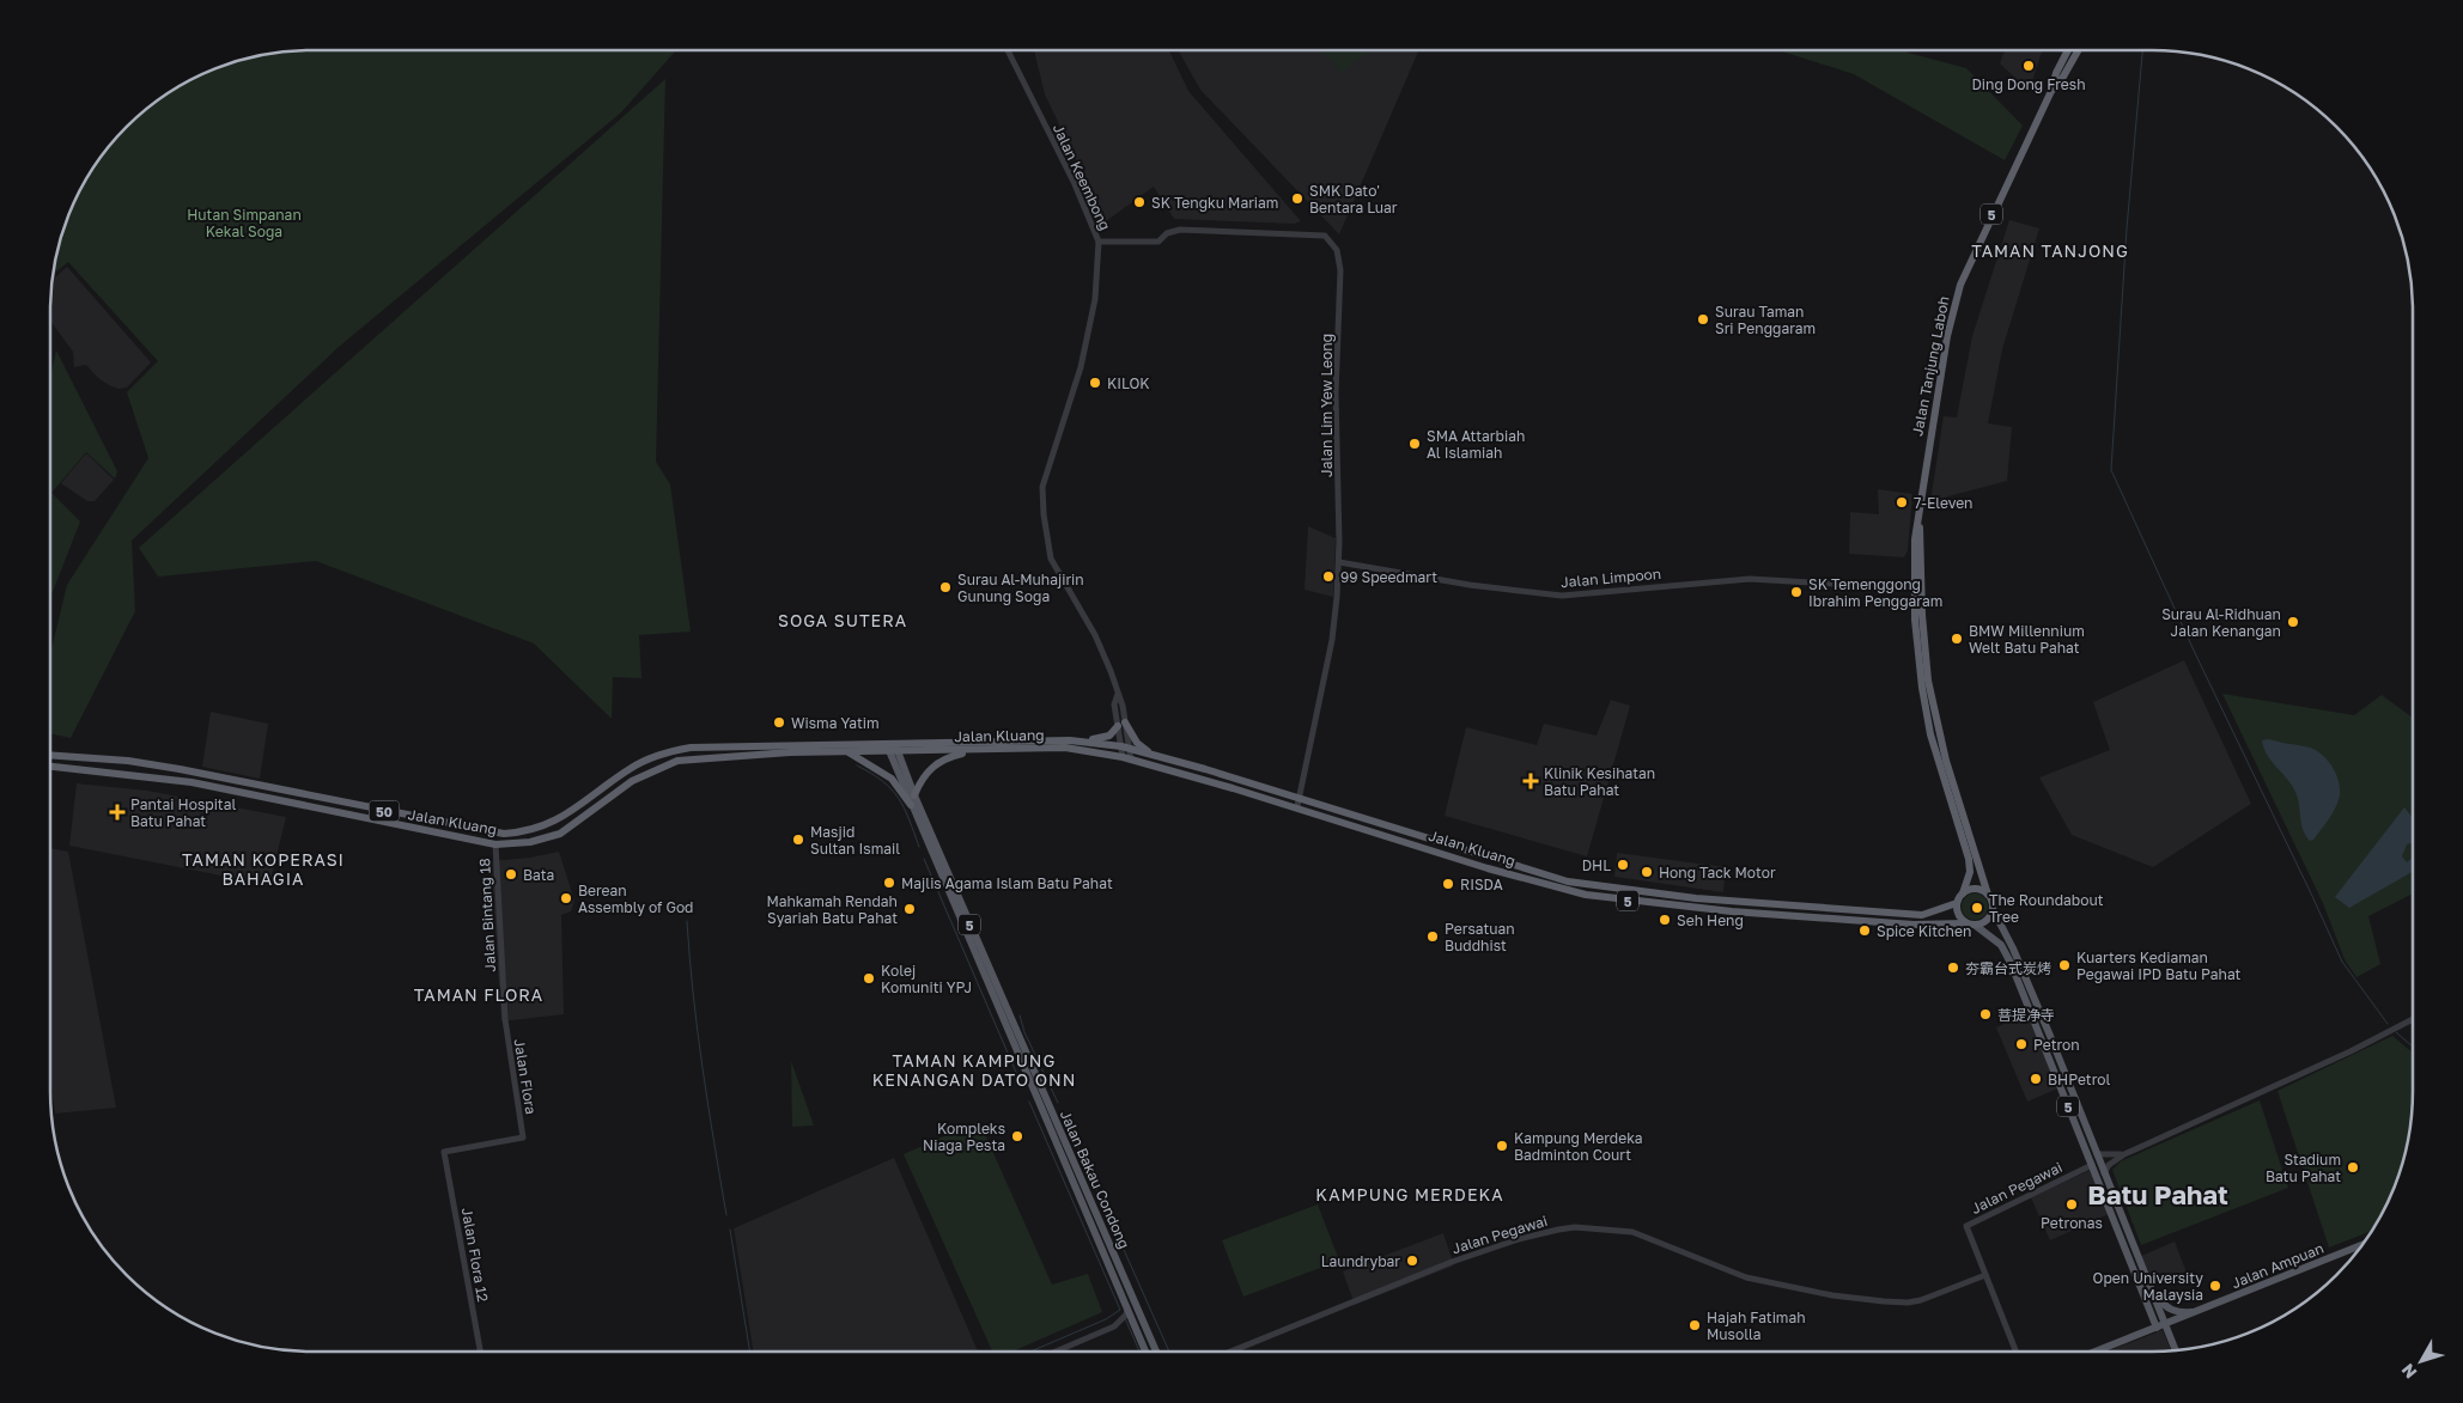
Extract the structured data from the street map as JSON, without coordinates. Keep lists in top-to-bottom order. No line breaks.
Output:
{"streets":{"highway":["5","Jalan Tanjung Laboh","Jalan Kluang","50"],"main road":["Jalan Bakau Condong","Jalan Ampuan"],"street":["Jalan Keembong","Jalan Lim Yew Leong","Jalan Limpoon","Jalan Bintang 18","Jalan Flora","Jalan Pegawai","Jalan Flora 12"]},"crossings":[["Jalan Keembong","Jalan Lim Yew Leong"],["5","Jalan Tanjung Laboh"],["5","Jalan Kluang"],["5","Jalan Pegawai"],["5","Jalan Ampuan"],["Jalan Tanjung Laboh","Jalan Limpoon"],["Jalan Tanjung Laboh","Jalan Kluang"],["Jalan Lim Yew Leong","Jalan Limpoon"],["Jalan Lim Yew Leong","Jalan Kluang"],["Jalan Kluang","Jalan Bintang 18"],["Jalan Kluang","Jalan Bakau Condong"],["Jalan Bintang 18","Jalan Flora"],["Jalan Flora","Jalan Flora 12"]],"districts":["TAMAN TANJONG","SOGA SUTERA","TAMAN KOPERASI BAHAGIA","TAMAN FLORA","TAMAN KAMPUNG KENANGAN DATO ONN","KAMPUNG MERDEKA","Batu Pahat"],"parks":["Hutan Simpanan Kekal Soga"],"places":{"other":["Ding Dong Fresh","SMK Dato' Bentara Luar","SK Tengku Mariam","Surau Taman Sri Penggaram","KILOK","SMA Attarbiah Al Islamiah","7-Eleven","99 Speedmart","Surau Al-Muhajirin Gunung Soga","SK Temenggong Ibrahim Penggaram","Surau Al-Ridhuan Jalan Kenangan","BMW Millennium Welt Batu Pahat","Wisma Yatim","Masjid Sultan Ismail","DHL","Hong Tack Motor","Bata","Majlis Agama Islam Batu Pahat","RISDA","Berean Assembly of God","The Roundabout Tree","Mahkamah Rendah Syariah Batu Pahat","Seh Heng","Spice Kitchen","Persatuan Buddhist","Kuarters Kediaman Pegawai IPD Batu Pahat","夯霸台式炭烤","Kolej Komuniti YPJ","菩提净寺","Petron","BHPetrol","Kompleks Niaga Pesta","Kampung Merdeka Badminton Court","Stadium Batu Pahat","Petronas","Laundrybar","Open University Malaysia","Hajah Fatimah Musolla"],"health":["Klinik Kesihatan Batu Pahat","Pantai Hospital Batu Pahat"]},"north":"bottom left"}
